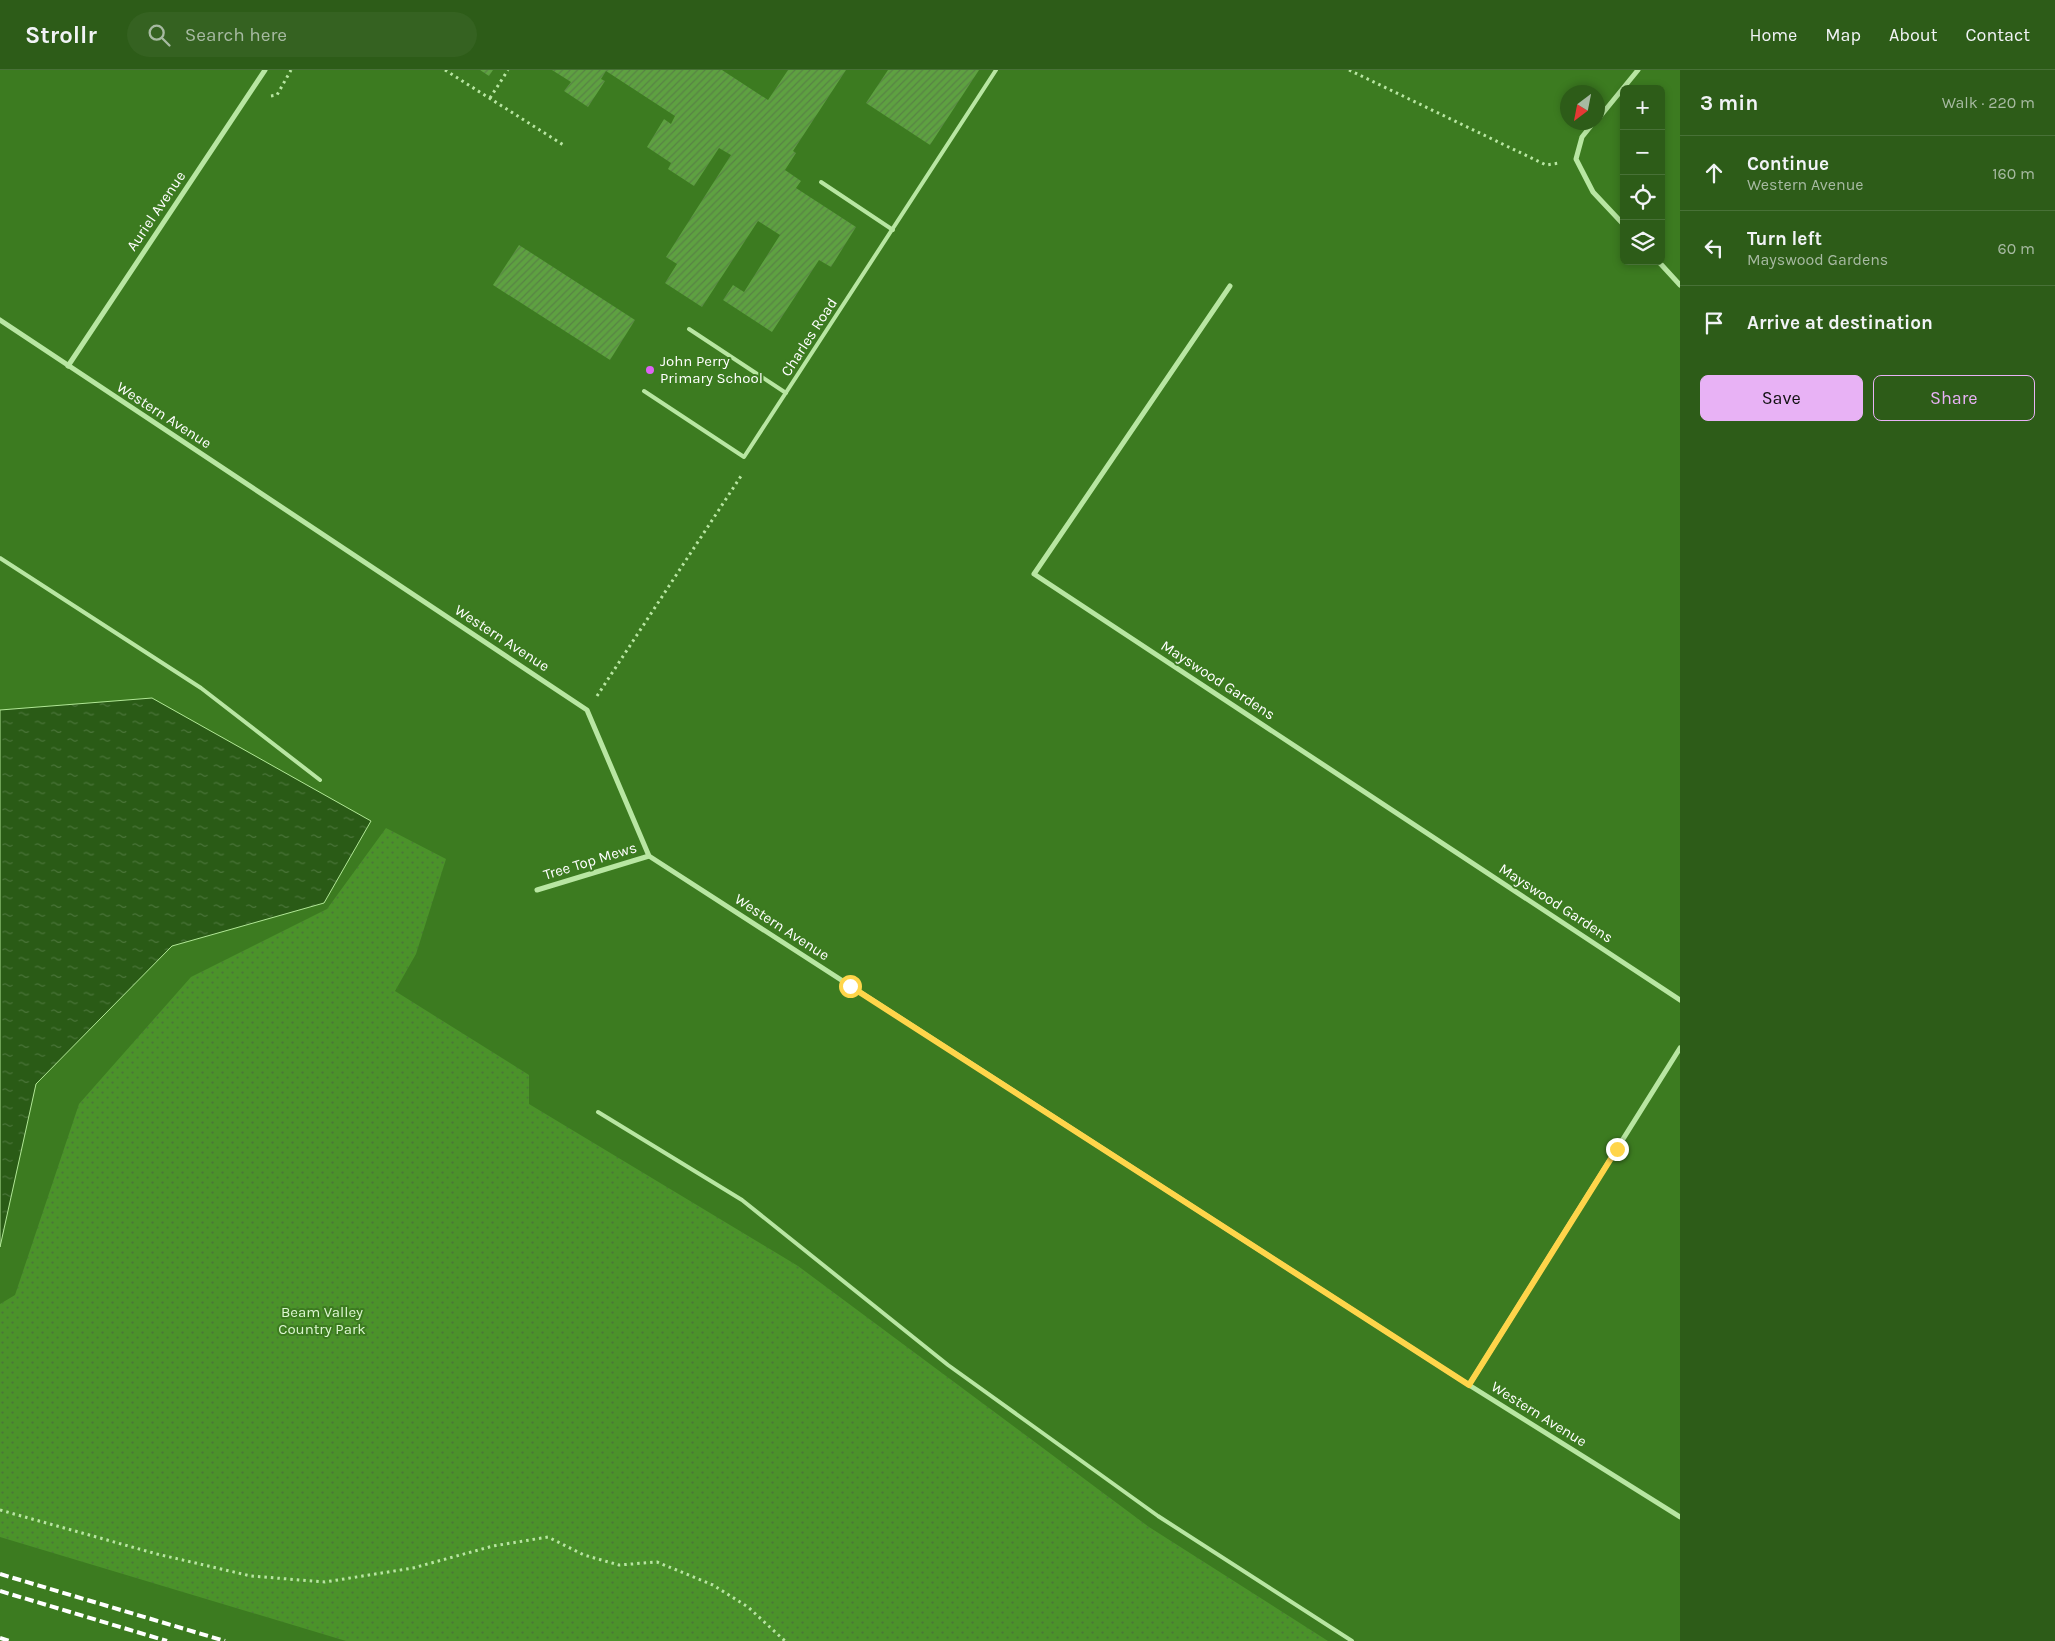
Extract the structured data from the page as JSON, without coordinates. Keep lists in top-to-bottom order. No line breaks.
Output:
{"streets":{"street":["Auriel Avenue","Western Avenue","Mayswood Gardens","Tree Top Mews"],"lane":["Charles Road"]},"crossings":[["Auriel Avenue","Western Avenue"],["Western Avenue","Tree Top Mews"]],"parks":["Beam Valley Country Park"],"places":["John Perry Primary School"],"north":"bottom left","page":{"header":"Strollr","search":"Search here","nav":["Home","Map","About","Contact"],"heading":["3 min","Walk · 220 m"],"map_buttons":["+","−"],"list":[["Continue","Western Avenue","160 m"],["Turn left","Mayswood Gardens","60 m"],"Arrive at destination"],"buttons":["Save","Share"]}}
